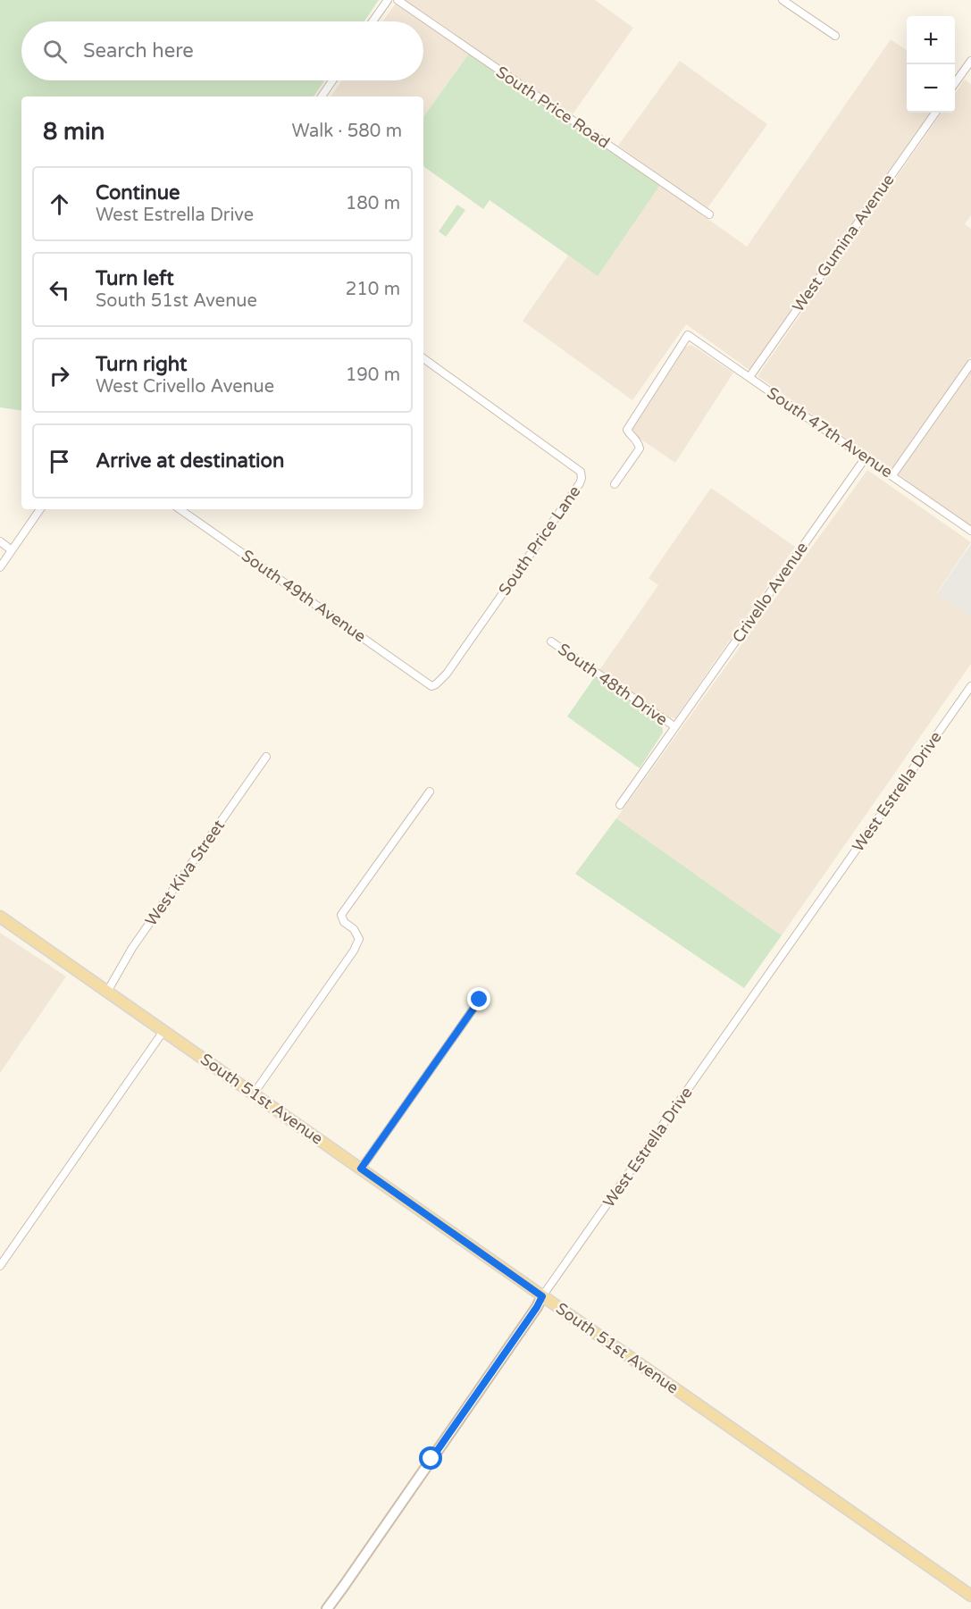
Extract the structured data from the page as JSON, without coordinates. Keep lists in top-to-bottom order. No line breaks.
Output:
{"streets":{"main road":["West Estrella Drive","South 51st Avenue"],"street":["South Price Road","West Gumina Avenue","South 47th Avenue","South Price Lane","Crivello Avenue","South 49th Avenue","South 48th Drive","West Kiva Street"]},"crossings":[["West Gumina Avenue","South 47th Avenue"],["South 47th Avenue","Crivello Avenue"],["South Price Lane","South 49th Avenue"],["Crivello Avenue","South 48th Drive"],["West Estrella Drive","South 51st Avenue"],["West Kiva Street","South 51st Avenue"]],"page":{"map_buttons":["+","−"],"search":"Search here","heading":["8 min","Walk · 580 m"],"list":[["Continue","West Estrella Drive","180 m"],["Turn left","South 51st Avenue","210 m"],["Turn right","West Crivello Avenue","190 m"],"Arrive at destination"]}}
